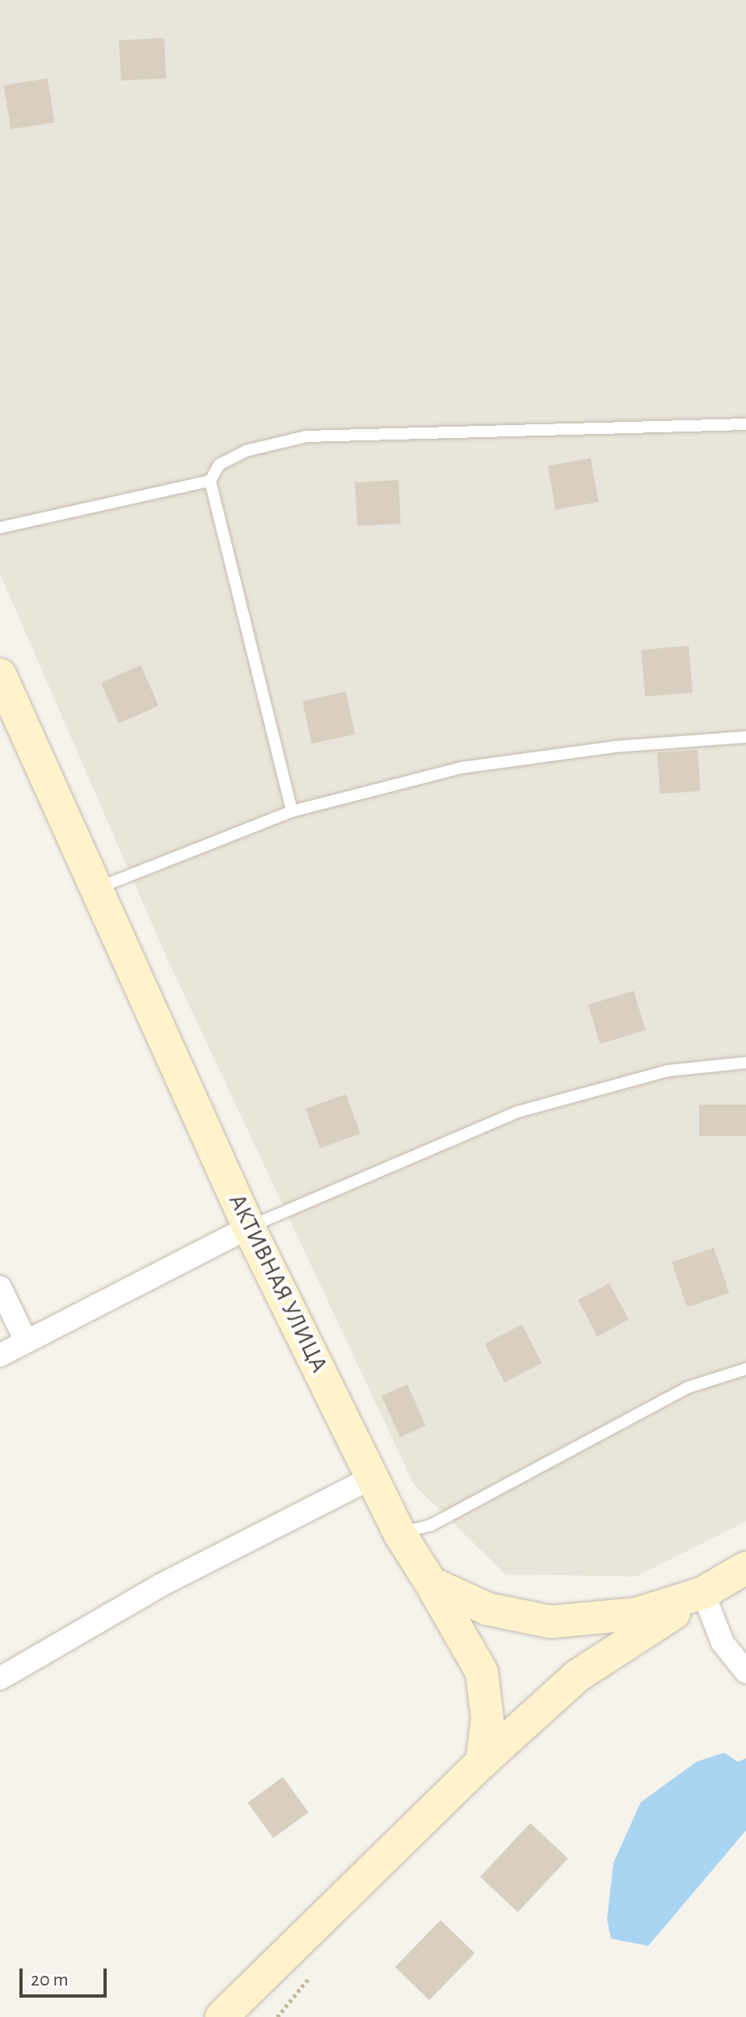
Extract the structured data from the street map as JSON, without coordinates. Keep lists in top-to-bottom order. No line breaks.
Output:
{"streets":{"main road":["АКТИВНАЯ УЛИЦА"]},"scale_bar":"20 m"}
